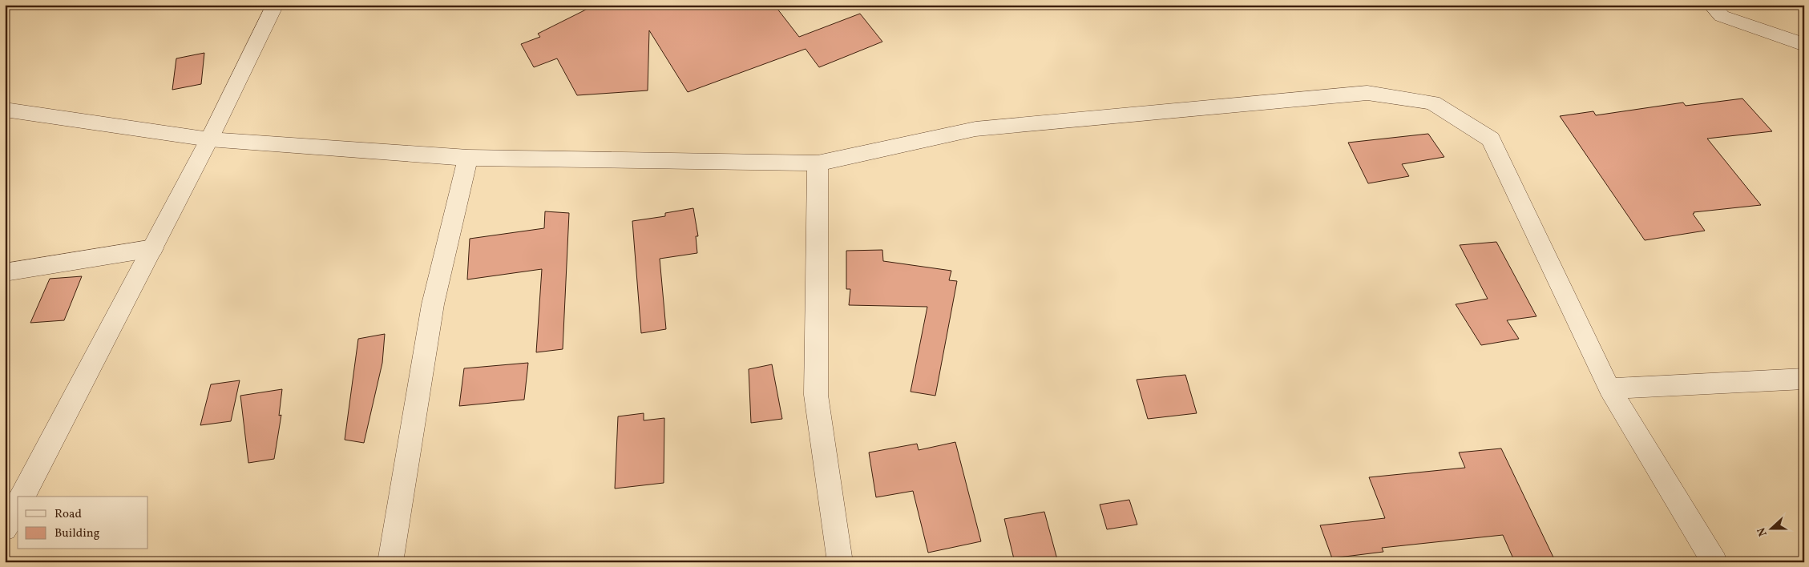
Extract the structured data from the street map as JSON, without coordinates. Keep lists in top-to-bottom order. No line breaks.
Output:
{"legend":["Road","Building"],"north":"left"}
